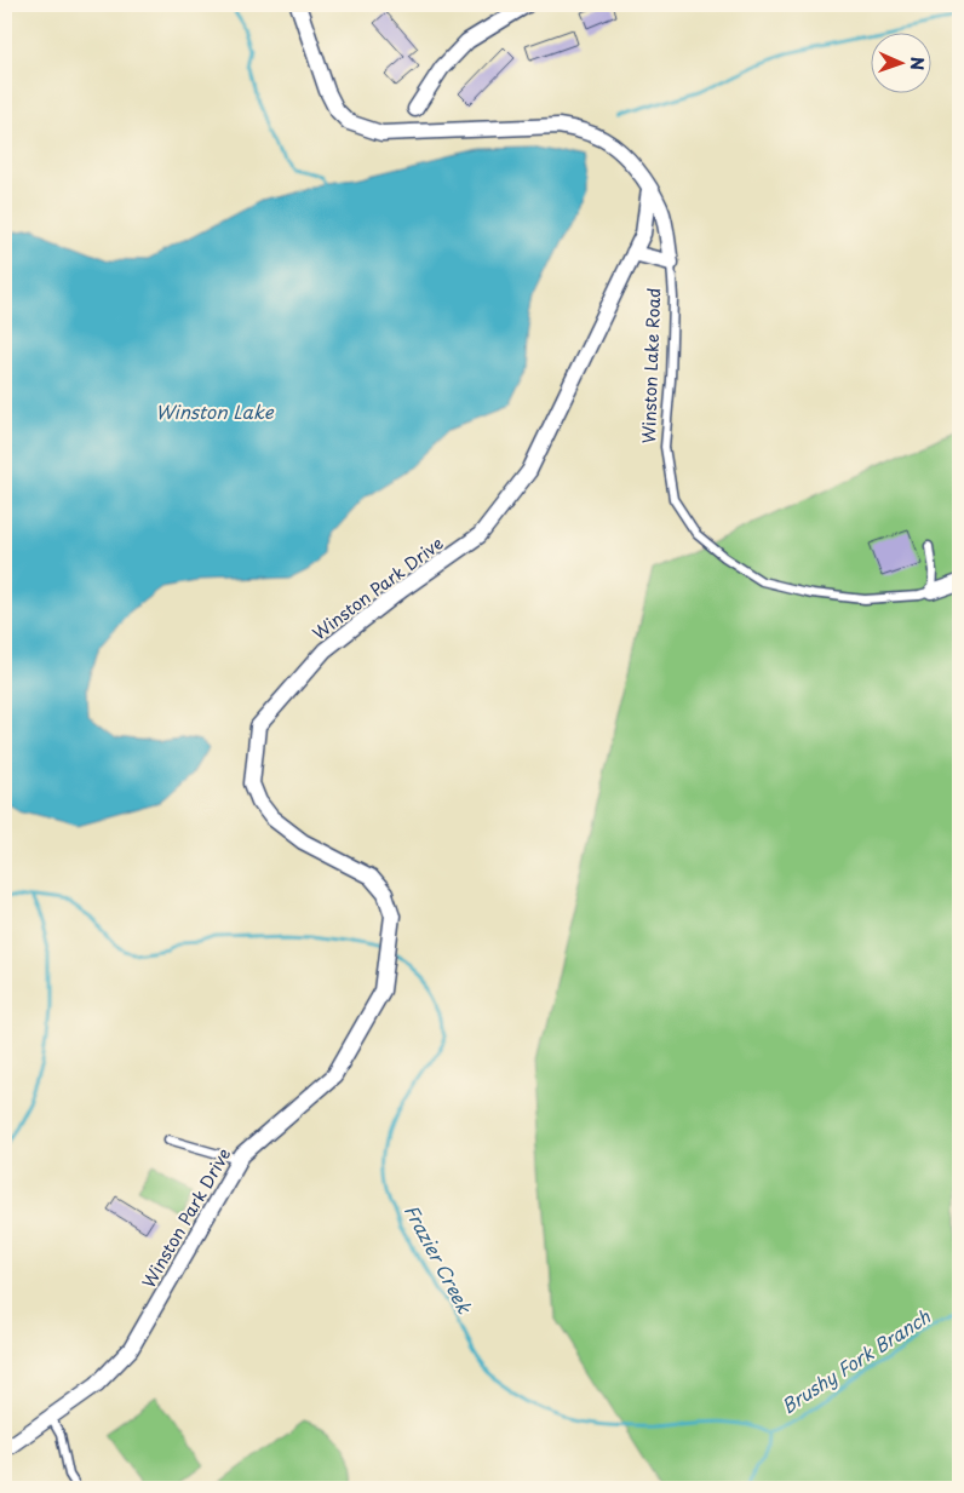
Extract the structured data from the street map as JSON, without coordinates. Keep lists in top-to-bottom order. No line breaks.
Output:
{"streets":{"street":["Winston Lake Road","Winston Park Drive"]},"crossings":[["Winston Lake Road","Winston Park Drive"]],"water":["Winston Lake","Frazier Creek","Brushy Fork Branch"],"north":"right"}
